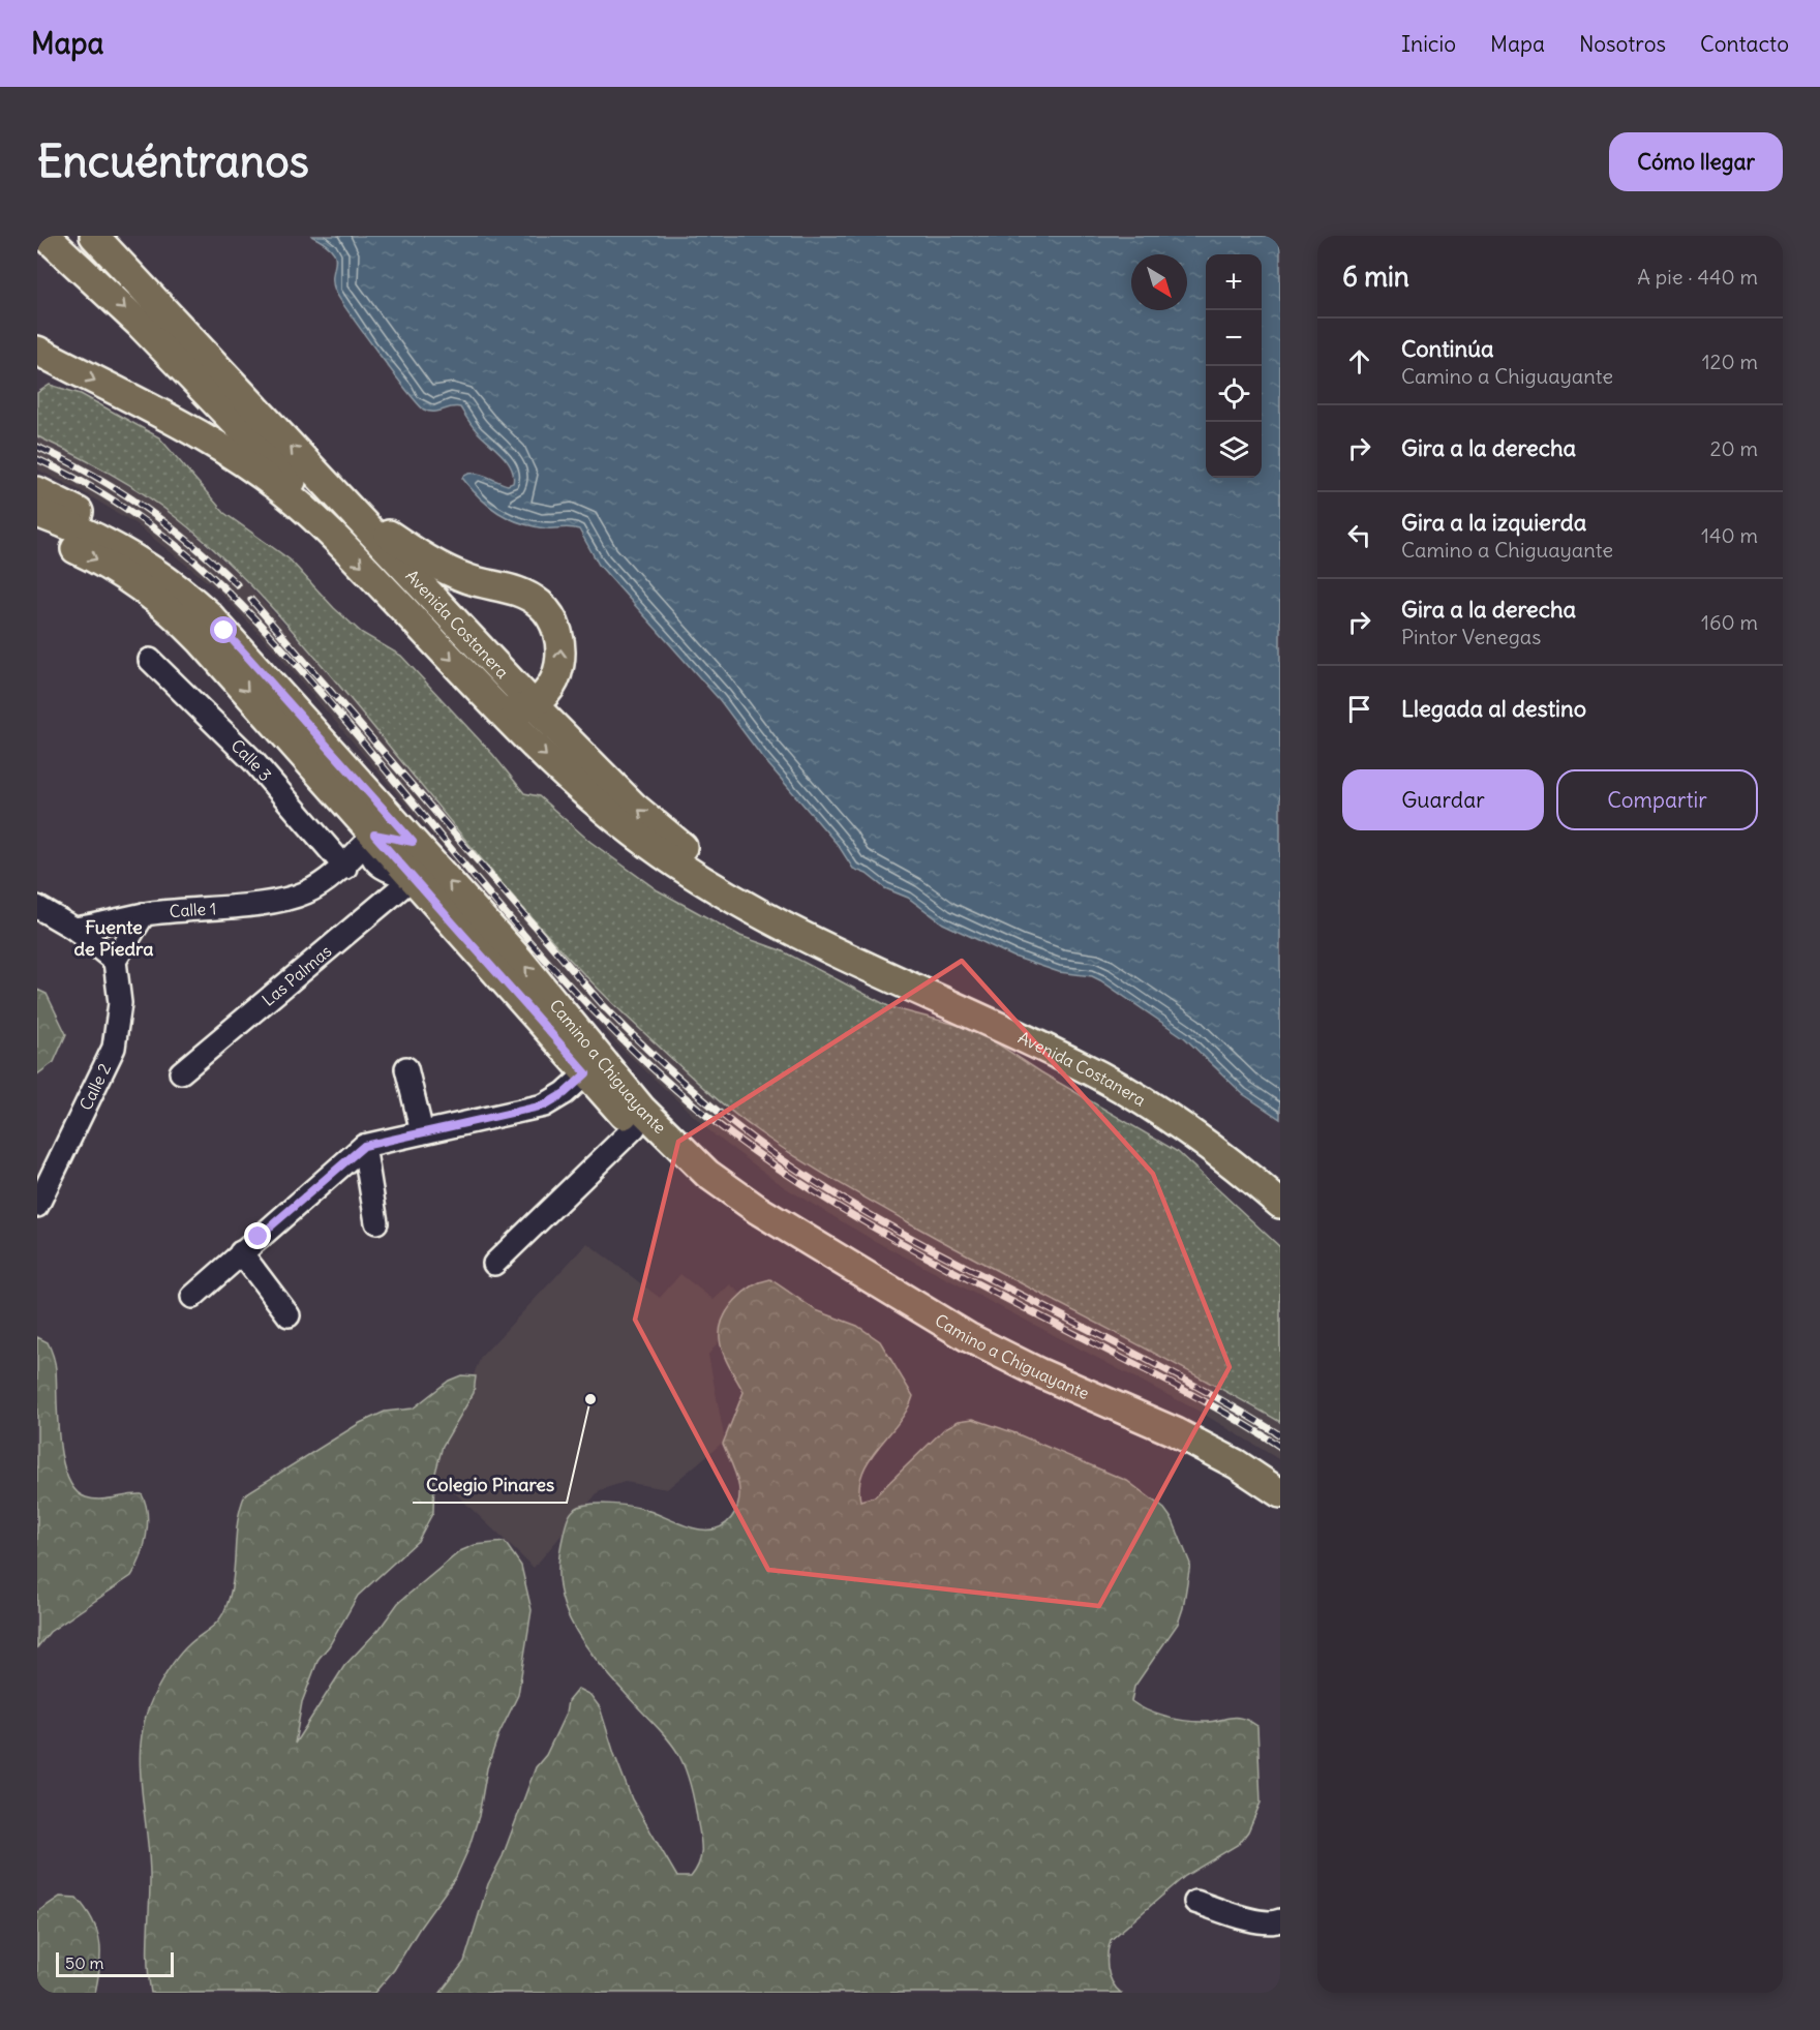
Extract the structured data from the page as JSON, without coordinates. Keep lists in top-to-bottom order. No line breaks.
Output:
{"streets":{"main road":["Avenida Costanera","Camino a Chiguayante"],"street":["Calle 3","Calle 1","Las Palmas","Calle 2"]},"crossings":[["Calle 3","Calle 1"],["Calle 1","Camino a Chiguayante"],["Las Palmas","Camino a Chiguayante"]],"districts":["Fuente de Piedra"],"places":["Colegio Pinares"],"scale_bar":"50 m","north":"bottom right","page":{"header":"Mapa","nav":["Inicio","Mapa","Nosotros","Contacto"],"buttons":["Cómo llegar",["Guardar","Compartir"]],"title":"Encuéntranos","heading":["6 min","A pie · 440 m"],"map_buttons":["+","−"],"list":[["Continúa","Camino a Chiguayante","120 m"],["Gira a la derecha","20 m"],["Gira a la izquierda","Camino a Chiguayante","140 m"],["Gira a la derecha","Pintor Venegas","160 m"],"Llegada al destino"],"scale":"50 m"}}
